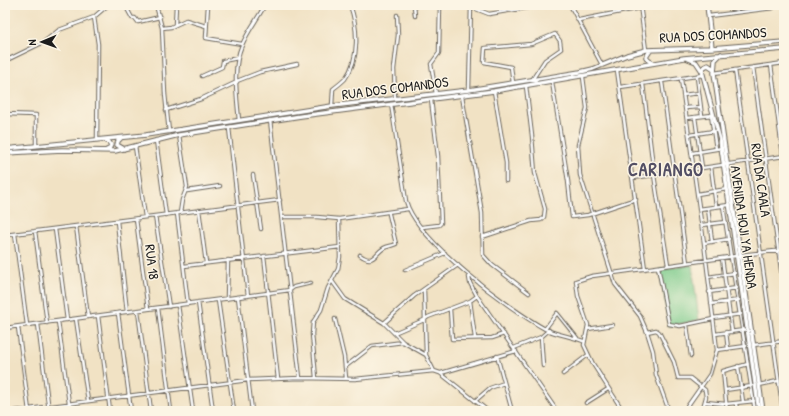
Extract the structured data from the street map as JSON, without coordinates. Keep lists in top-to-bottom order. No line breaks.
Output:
{"streets":{"main road":["RUA DOS COMANDOS","AVENIDA HOJI YA HENDA"],"street":["RUA DA CAALA","RUA 18"]},"districts":["CARIANGO"],"north":"left"}
